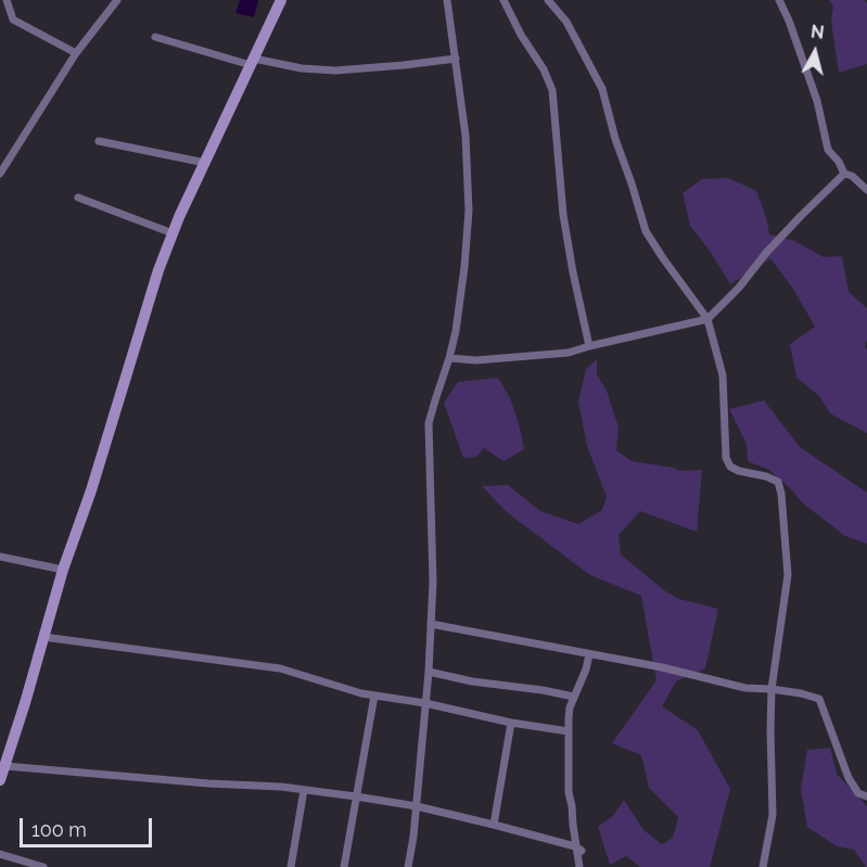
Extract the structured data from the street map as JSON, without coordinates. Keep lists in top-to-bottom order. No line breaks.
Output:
{"scale_bar":"100 m","north":"top"}
